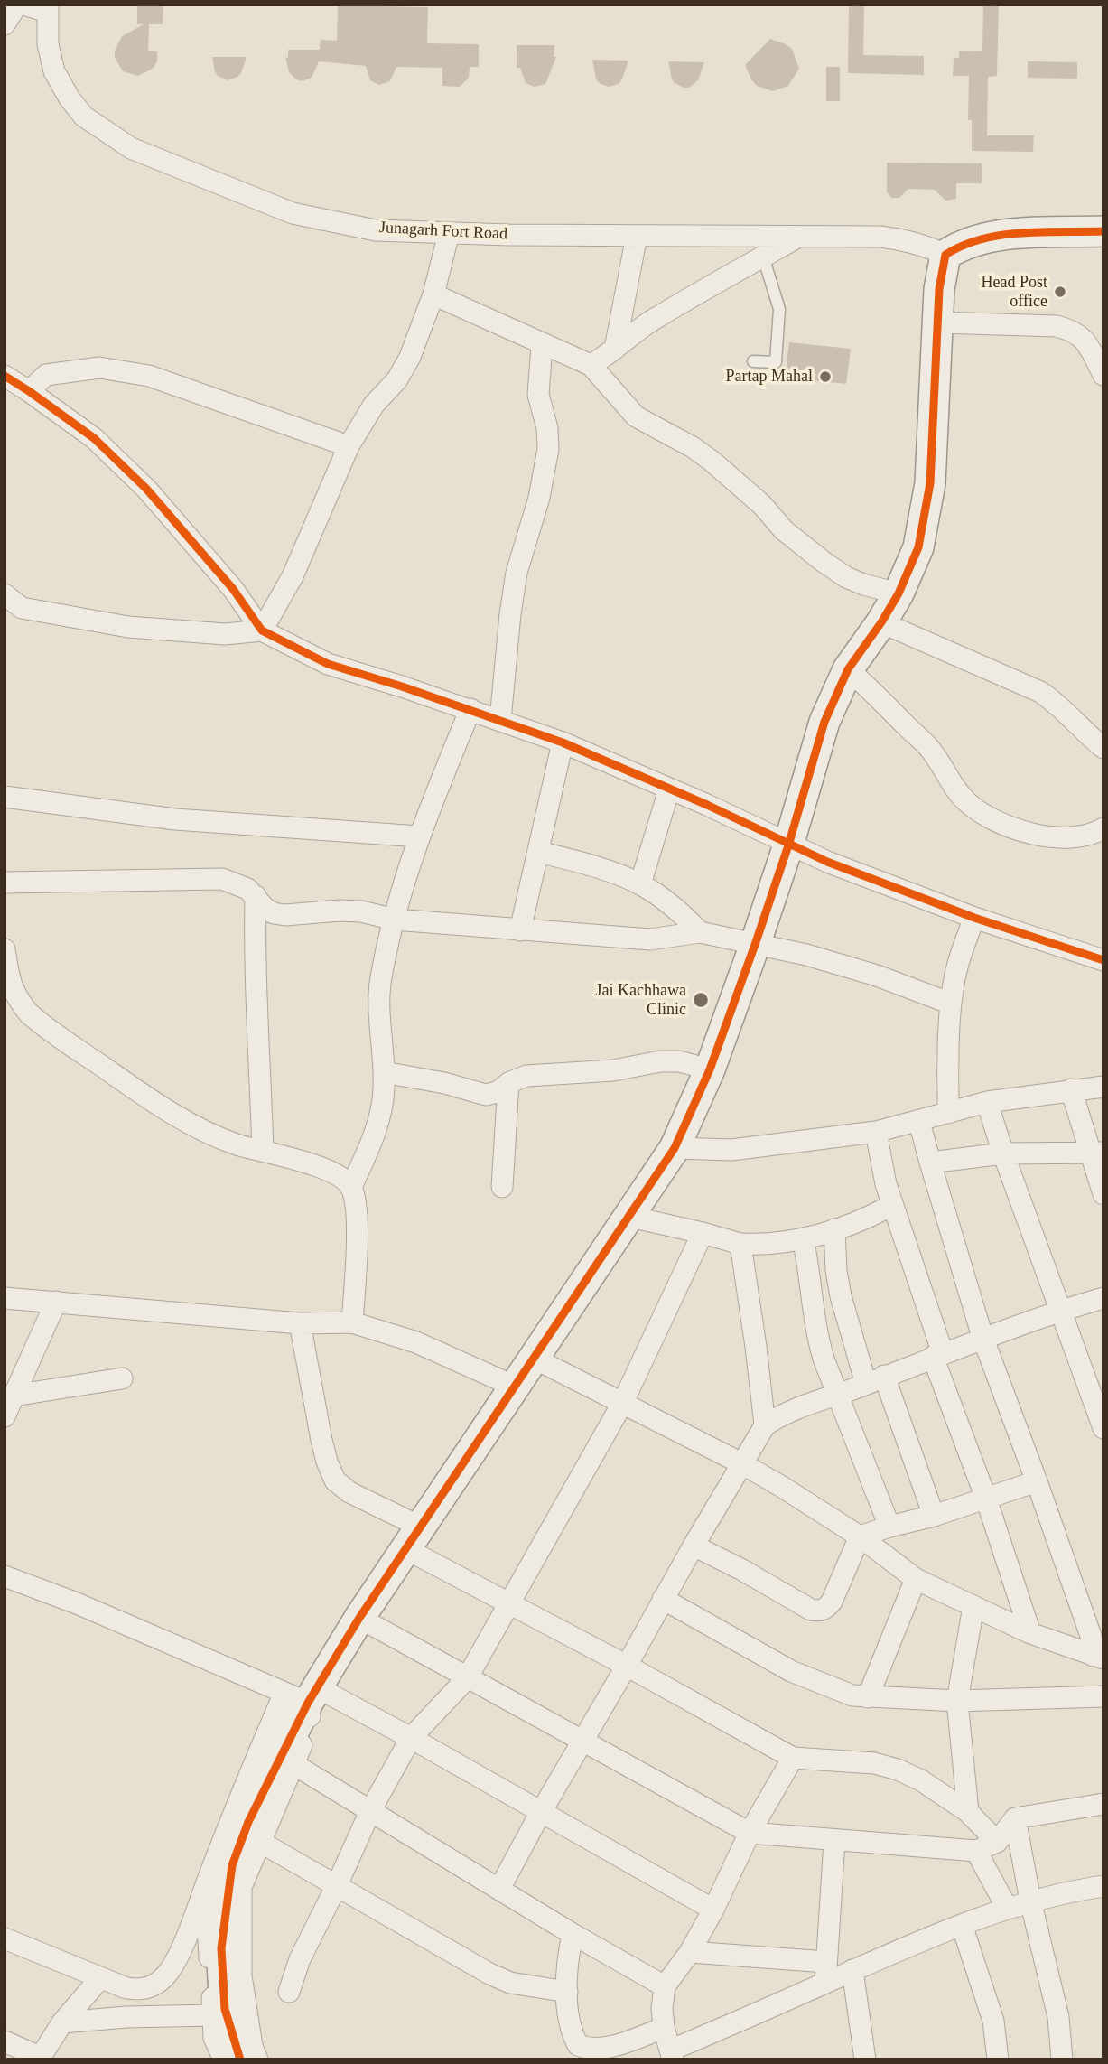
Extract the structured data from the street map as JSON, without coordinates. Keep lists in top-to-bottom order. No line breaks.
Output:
{"streets":{"street":["Junagarh Fort Road"]},"places":["Head Post office","Partap Mahal","Jai Kachhawa Clinic"]}
